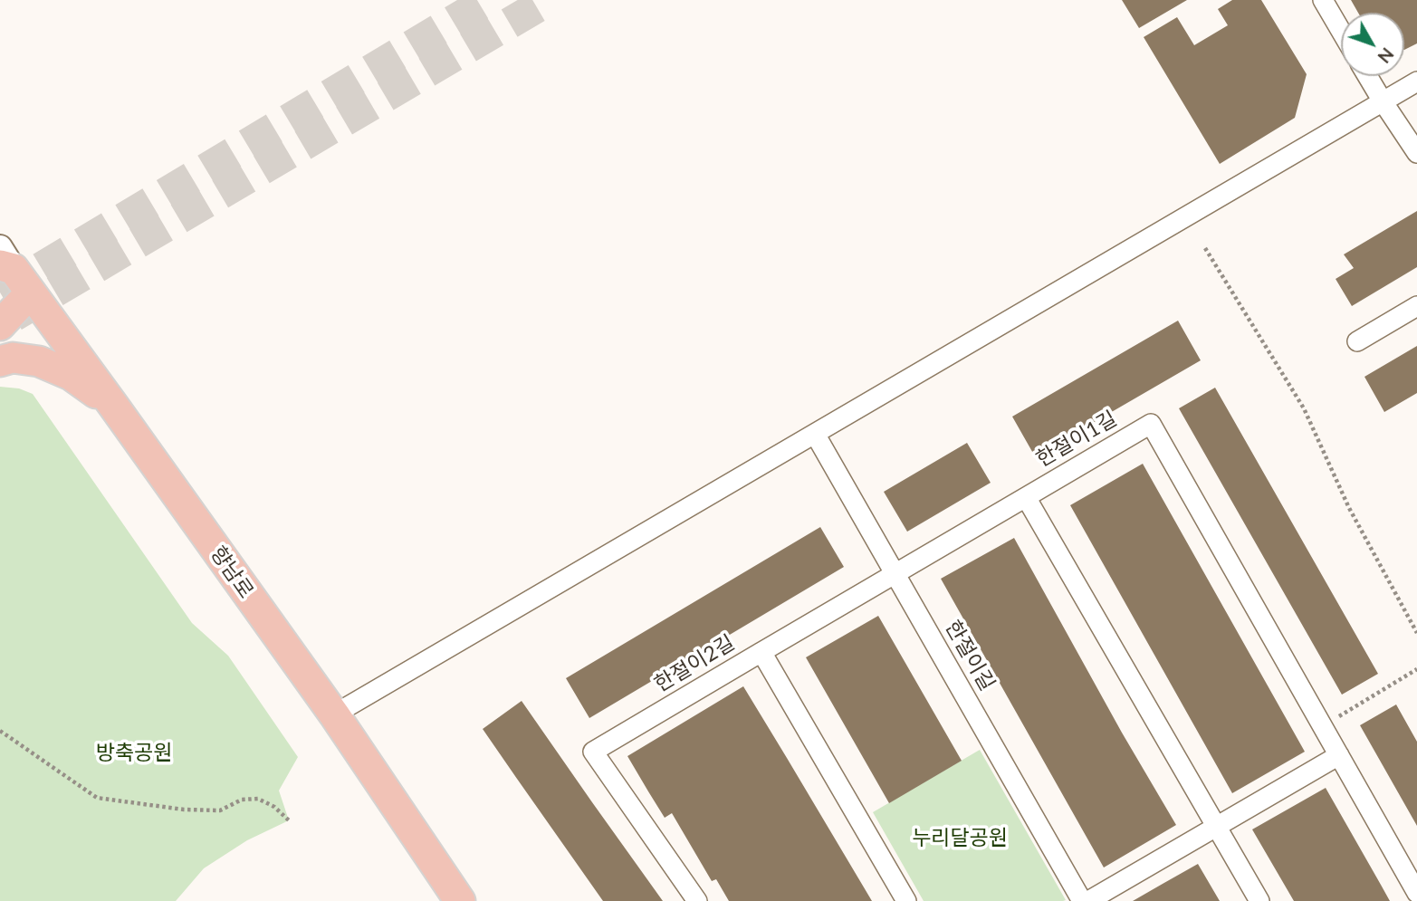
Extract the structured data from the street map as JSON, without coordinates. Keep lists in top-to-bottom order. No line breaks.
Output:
{"streets":{"main road":["향남로"],"street":["한절이1길","한절이길","한절이2길"]},"parks":["방축공원","누리달공원"],"north":"bottom right"}
